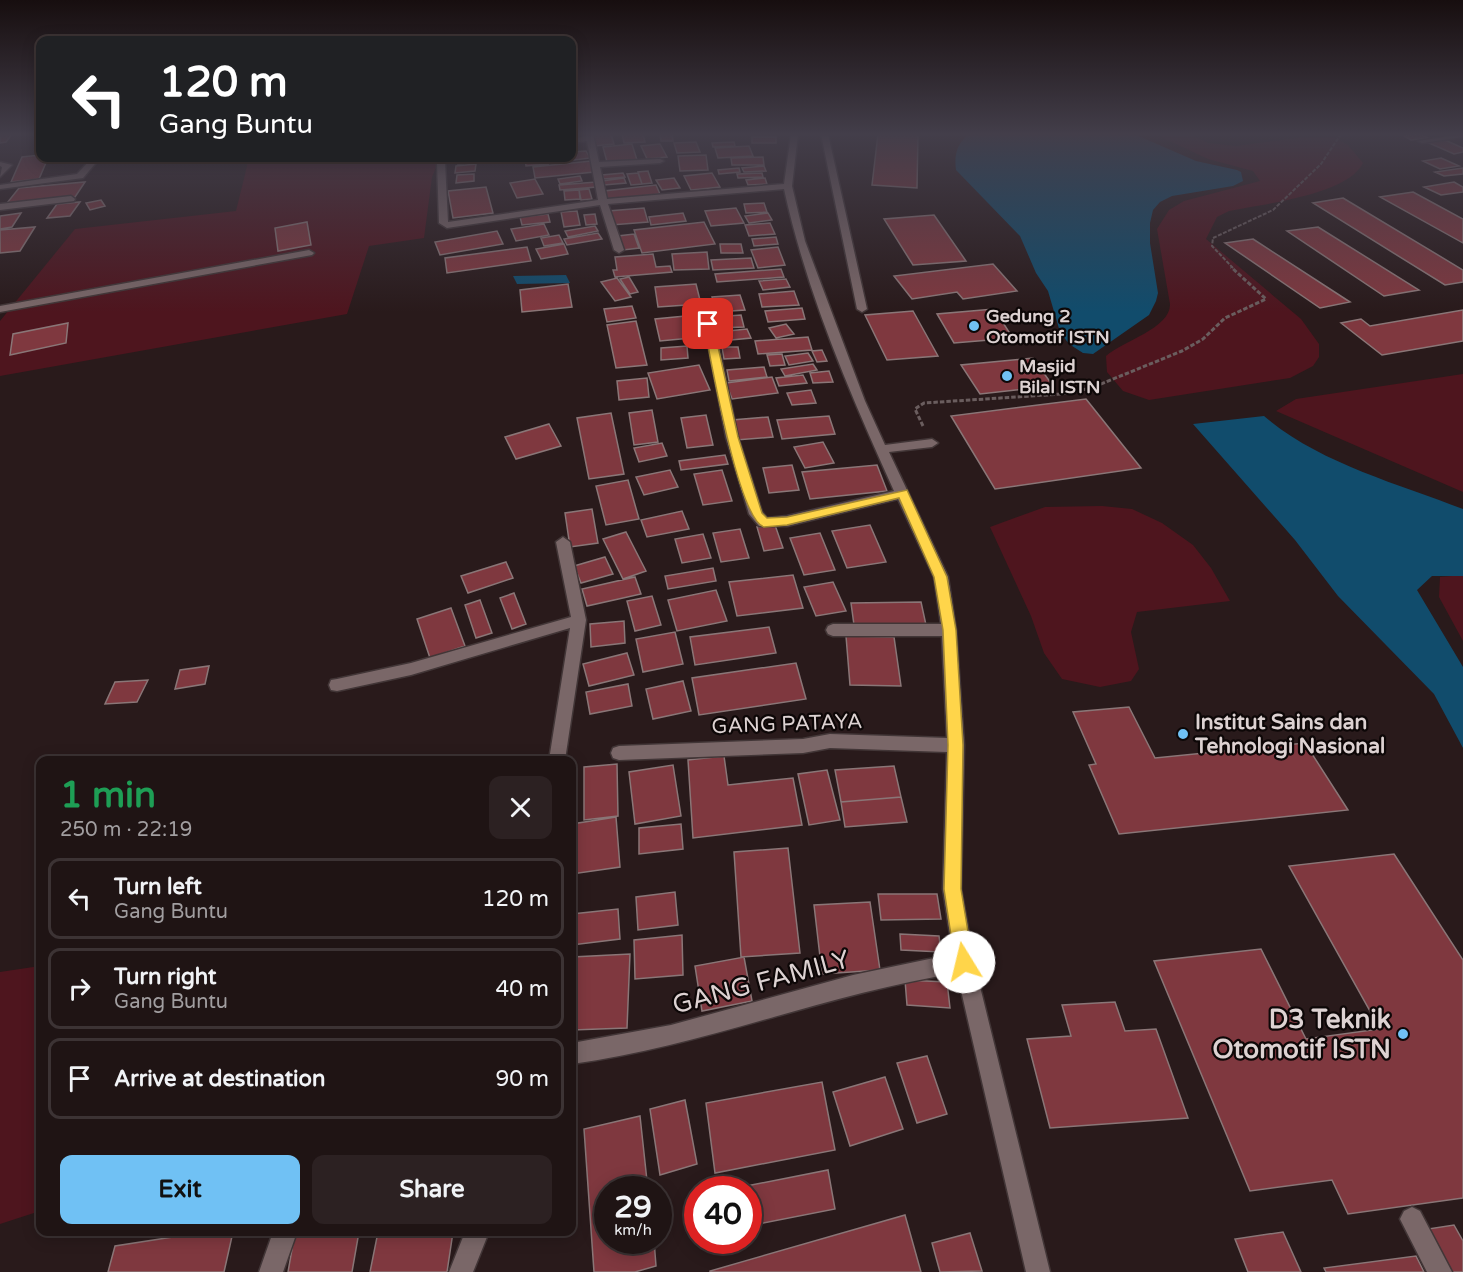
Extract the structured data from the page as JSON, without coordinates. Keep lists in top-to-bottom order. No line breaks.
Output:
{"streets":{"street":["GANG PATAYA","GANG FAMILY"]},"places":["Gedung 2 Otomotif ISTN","Masjid Bilal ISTN","Institut Sains dan Tehnologi Nasional","D3 Teknik Otomotif ISTN"],"page":{"turn":["120 m","Gang Buntu"],"heading":["1 min","250 m · 22:19"],"list":[{"name":"Turn left","note":"Gang Buntu","value":"120 m"},{"name":"Turn right","note":"Gang Buntu","value":"40 m"},{"name":"Arrive at destination","value":"90 m"}],"buttons":["Exit","Share"],"speed":"29 km/h","limit":"40"}}
